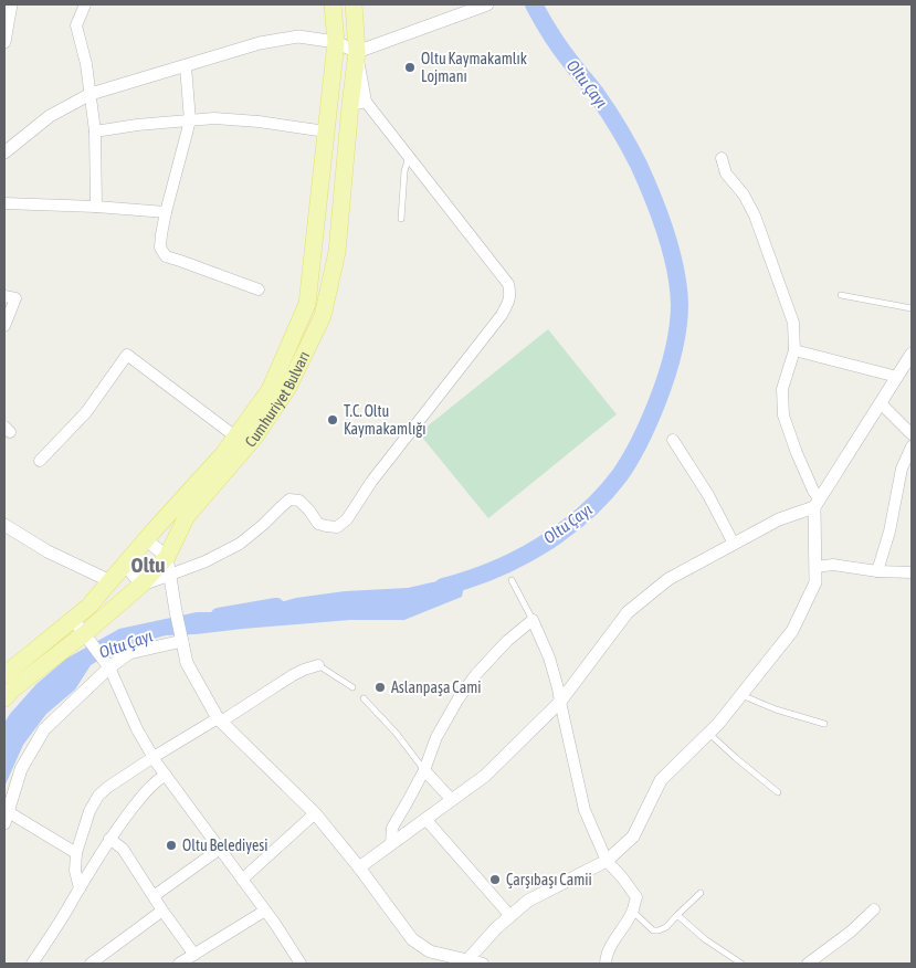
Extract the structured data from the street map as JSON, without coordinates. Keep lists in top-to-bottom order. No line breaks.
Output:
{"streets":{"main road":["Cumhuriyet Bulvarı"]},"districts":["Oltu"],"water":["Oltu Çayı"],"places":["Oltu Kaymakamlık Lojmanı","T.C. Oltu Kaymakamlığı","Aslanpaşa Cami","Oltu Belediyesi","Çarşıbaşı Camii"]}
